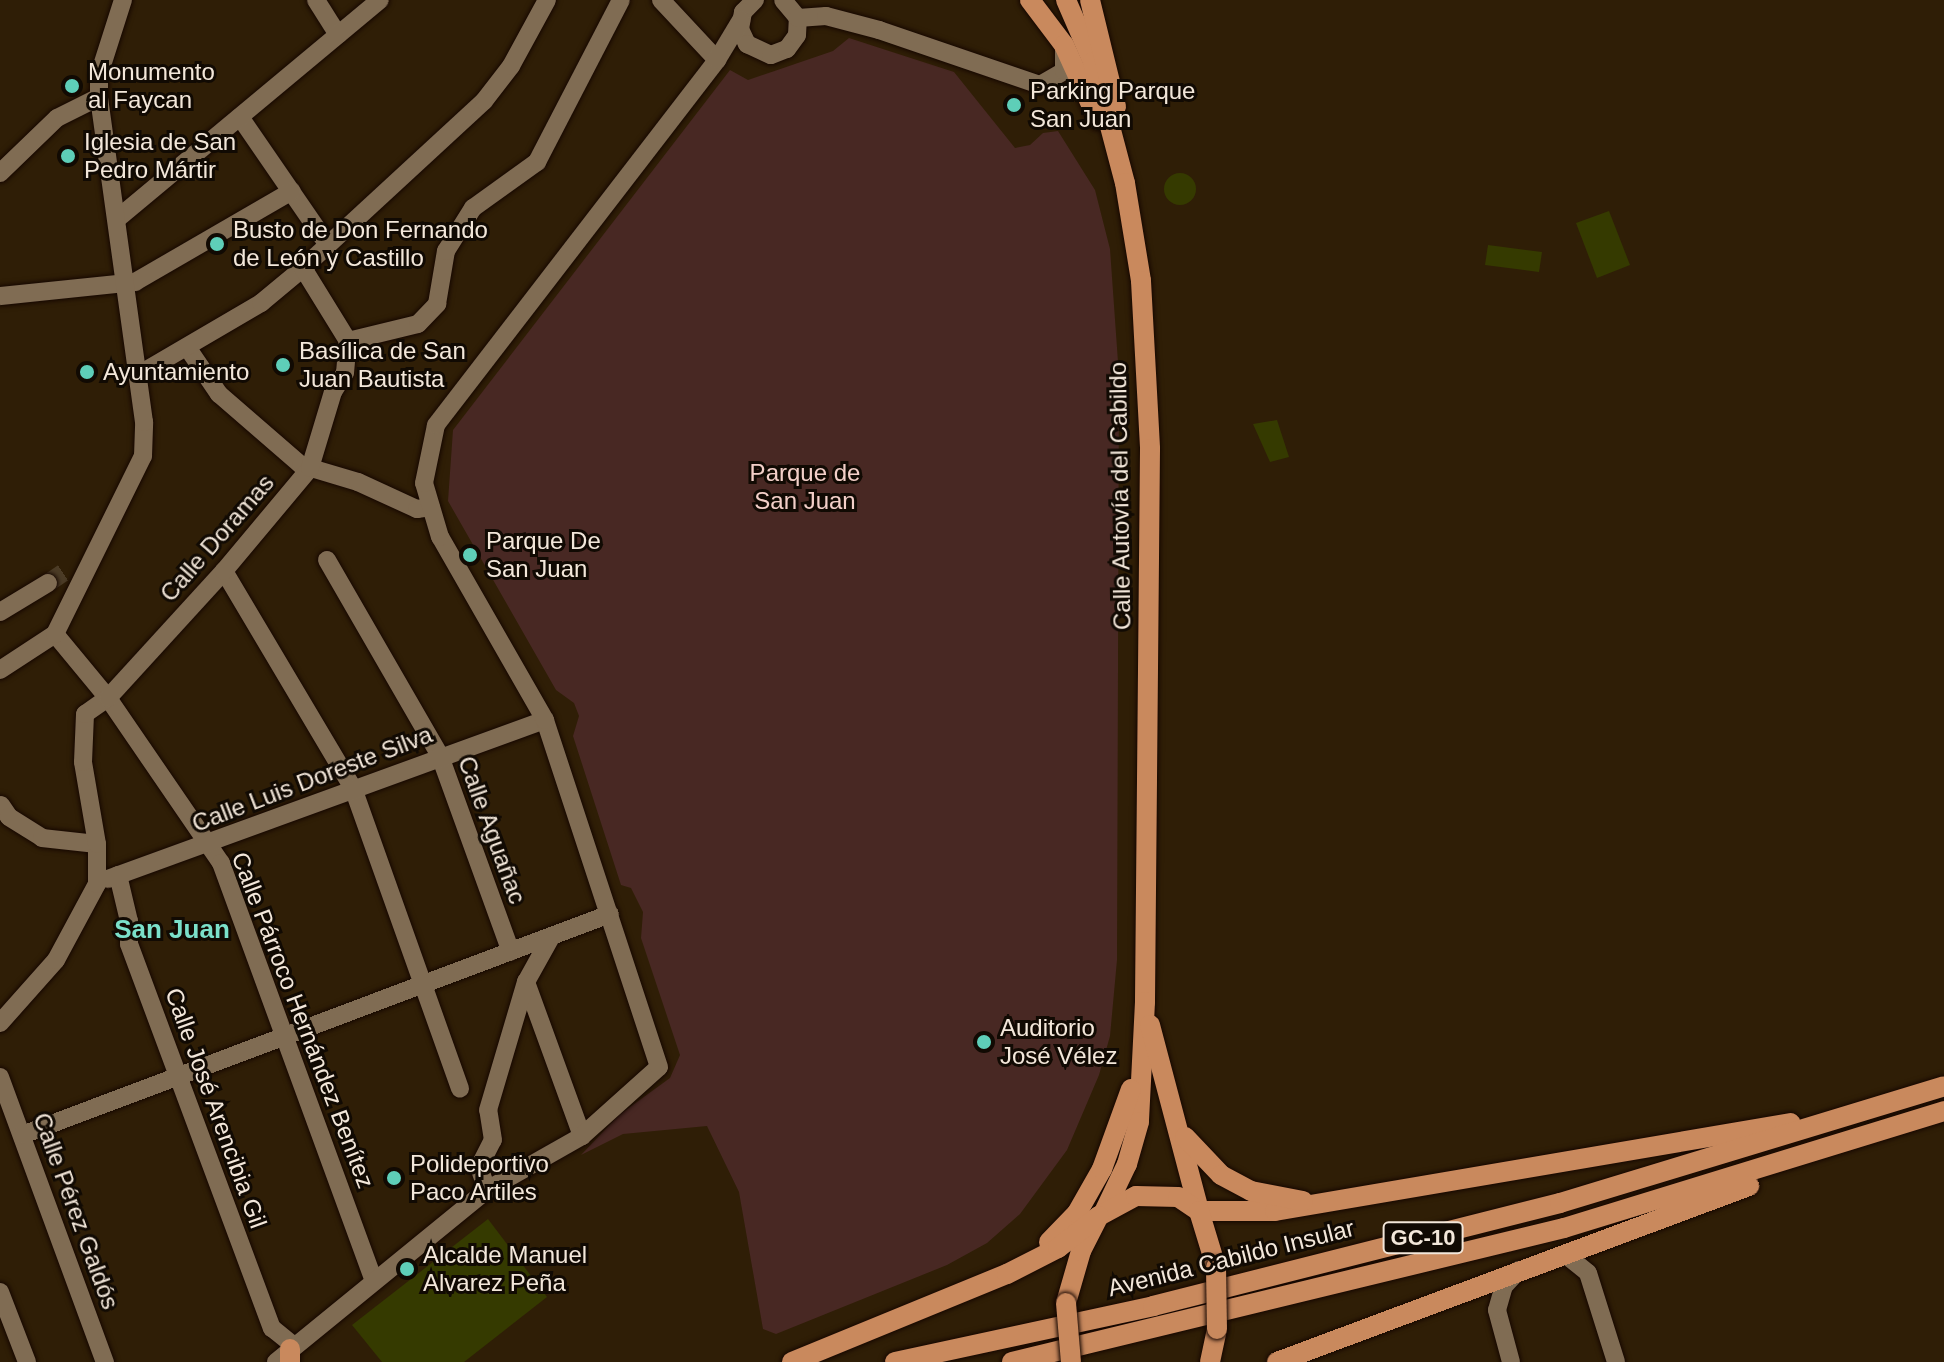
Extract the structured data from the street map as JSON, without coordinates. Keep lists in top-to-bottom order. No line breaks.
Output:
{"streets":{"main road":["Calle Autovía del Cabildo","GC-10","Avenida Cabildo Insular"],"street":["Calle Doramas","Calle Luis Doreste Silva","Calle Aguañac","Calle Párroco Hernández Benítez","Calle José Arencibia Gil","Calle Pérez Galdós"]},"crossings":[["Calle Doramas","Calle Luis Doreste Silva"],["Calle Doramas","Calle Párroco Hernández Benítez"],["Calle Luis Doreste Silva","Calle Aguañac"],["Calle Luis Doreste Silva","Calle Párroco Hernández Benítez"],["Calle Luis Doreste Silva","Calle José Arencibia Gil"]],"districts":["San Juan"],"parks":["Parque de San Juan"],"places":["Monumento al Faycan","Parking Parque San Juan","Iglesia de San Pedro Mártir","Busto de Don Fernando de León y Castillo","Basílica de San Juan Bautista","Ayuntamiento","Parque De San Juan","Auditorio José Vélez","Polideportivo Paco Artiles","Alcalde Manuel Alvarez Peña"]}
